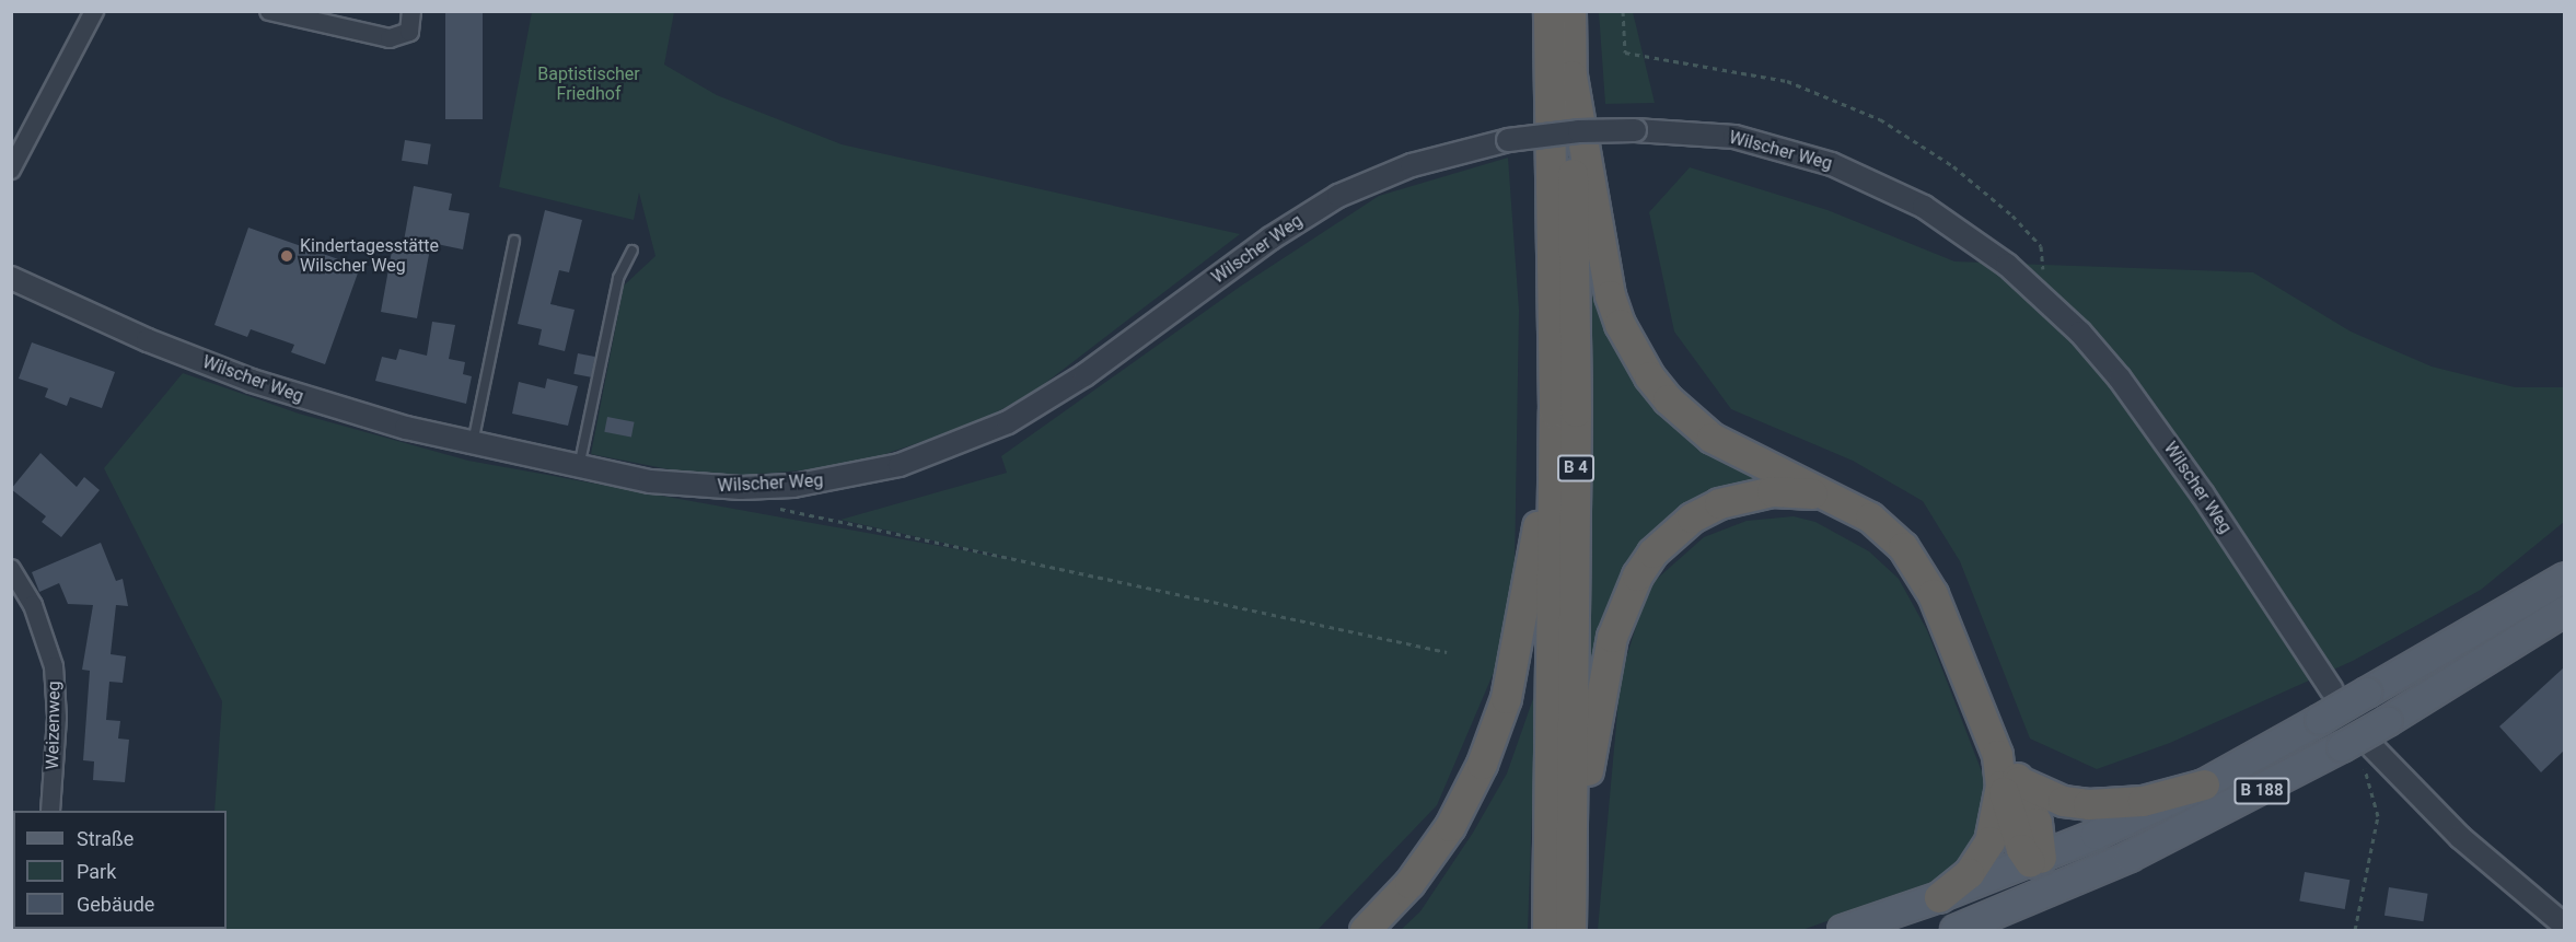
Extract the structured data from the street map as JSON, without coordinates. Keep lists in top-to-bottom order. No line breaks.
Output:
{"streets":{"highway":["B 4"],"main road":["B 188"],"street":["Wilscher Weg","Weizenweg"]},"parks":["Baptistischer Friedhof"],"places":["Kindertagesstätte Wilscher Weg"],"legend":["Straße","Park","Gebäude"]}
